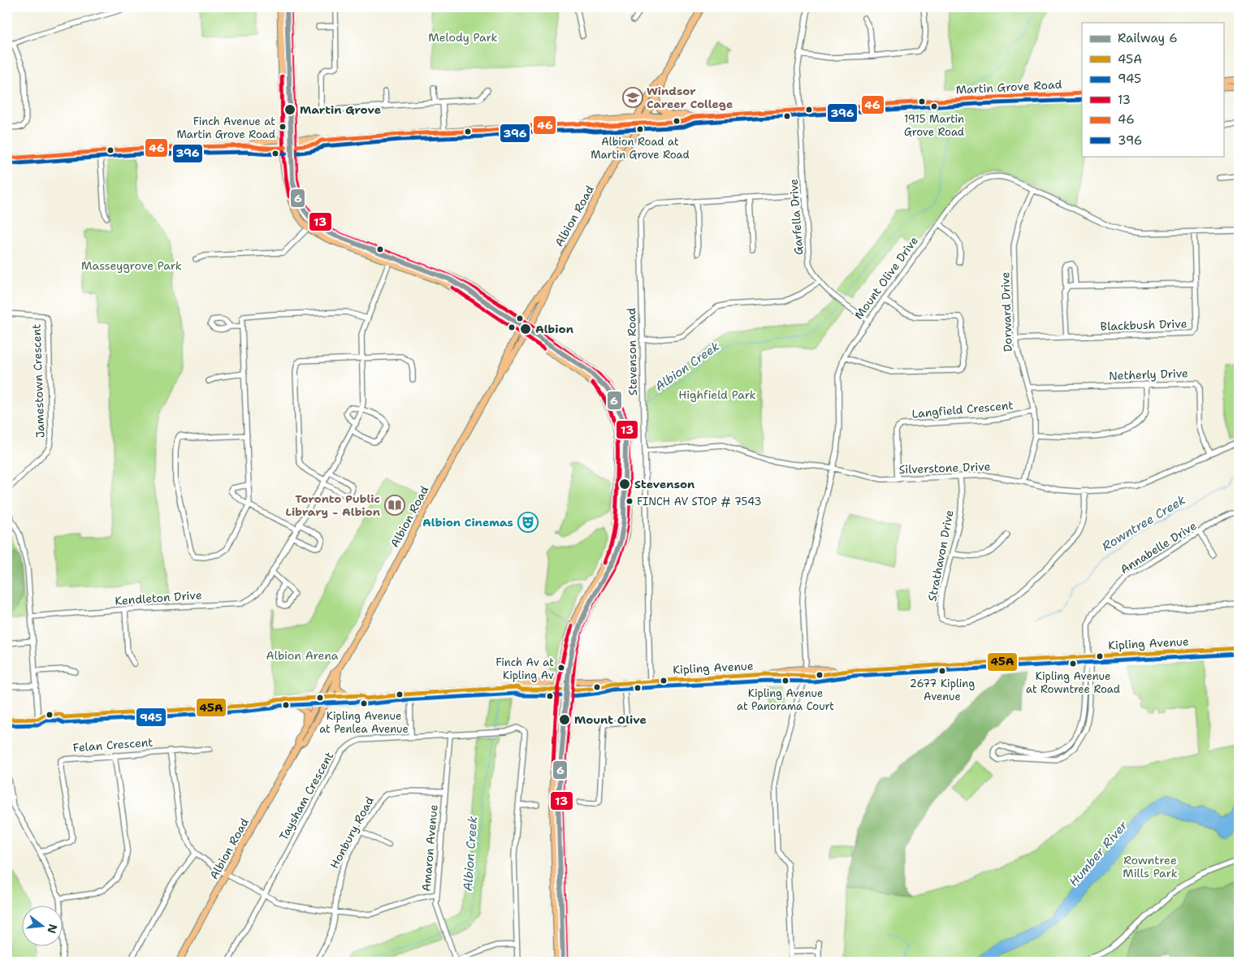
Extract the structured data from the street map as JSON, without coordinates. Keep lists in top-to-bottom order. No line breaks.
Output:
{"streets":{"main road":["Martin Grove Road","Albion Road","Kipling Avenue"],"street":["Garfella Drive","Mount Olive Drive","Dorward Drive","Blackbush Drive","Stevenson Road","Netherly Drive","Jamestown Crescent","Langfield Crescent","Silverstone Drive","Annabelle Drive","Strathavon Drive","Kendleton Drive","Felan Crescent","Taysham Crescent","Honbury Road","Amaron Avenue"]},"crossings":[["Martin Grove Road","Albion Road"],["Martin Grove Road","Garfella Drive"],["Albion Road","Kipling Avenue"],["Garfella Drive","Mount Olive Drive"],["Garfella Drive","Stevenson Road"],["Mount Olive Drive","Dorward Drive"],["Mount Olive Drive","Blackbush Drive"],["Mount Olive Drive","Silverstone Drive"],["Mount Olive Drive","Kipling Avenue"],["Dorward Drive","Blackbush Drive"],["Dorward Drive","Netherly Drive"],["Dorward Drive","Langfield Crescent"],["Dorward Drive","Silverstone Drive"],["Stevenson Road","Silverstone Drive"],["Stevenson Road","Kipling Avenue"],["Netherly Drive","Silverstone Drive"],["Langfield Crescent","Silverstone Drive"],["Silverstone Drive","Strathavon Drive"],["Annabelle Drive","Kipling Avenue"],["Taysham Crescent","Amaron Avenue"],["Honbury Road","Amaron Avenue"]],"water":["Albion Creek","Rowntree Creek","Humber River"],"parks":["Melody Park","Masseygrove Park","Highfield Park","Albion Arena","Rowntree Mills Park"],"places":{"school or university":["Windsor Career College"],"other":["1915 Martin Grove Road","Martin Grove","Finch Avenue at Martin Grove Road","Albion Road at Martin Grove Road","Albion","Stevenson","FINCH AV STOP # 7543","Kipling Avenue at Rowntree Road","Finch Av at Kipling Av","2677 Kipling Avenue","Kipling Avenue at Panorama Court","Kipling Avenue at Penlea Avenue","Mount Olive"],"library":["Toronto Public Library - Albion"],"theatre":["Albion Cinemas"]},"lines":["rail line 6","transit line 13","transit line 46","transit line 396","transit line 45A","transit line 945"],"legend":["Railway 6","45A","945","13","46","396"],"north":"right"}
